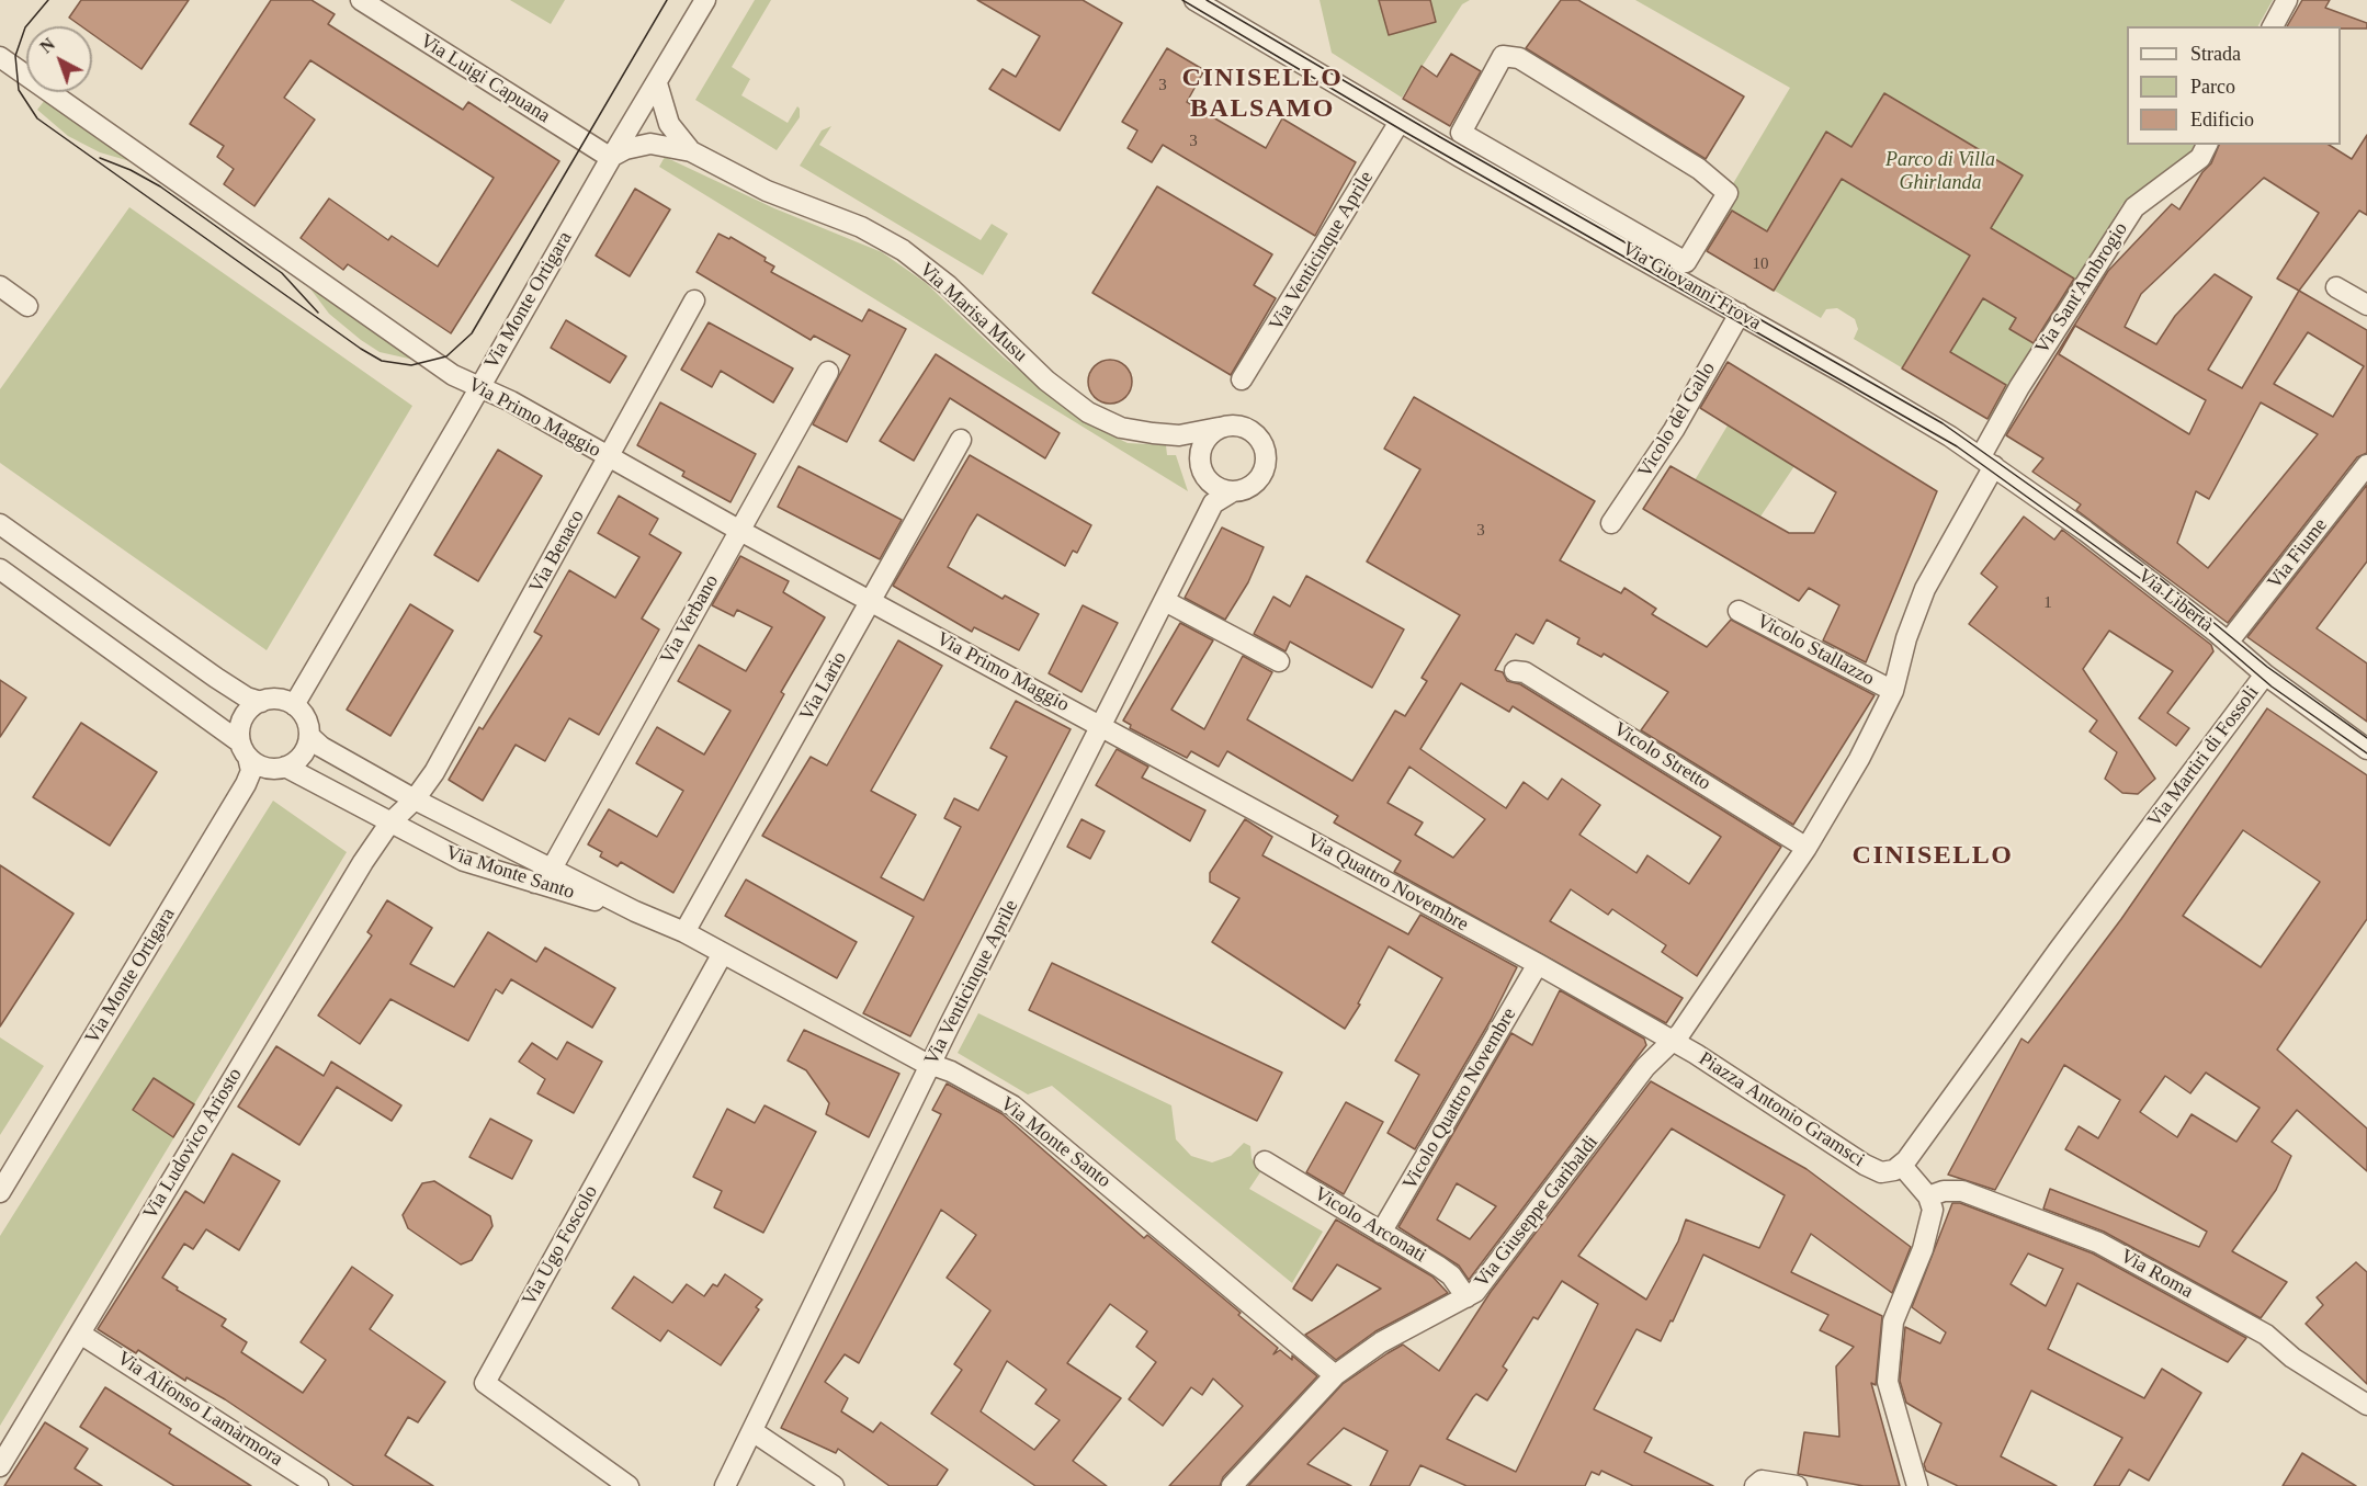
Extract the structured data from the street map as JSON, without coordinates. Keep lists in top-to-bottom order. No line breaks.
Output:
{"streets":{"street":["Via Luigi Capuana","Via Venticinque Aprile","Via Giovanni Frova","Via Sant'Ambrogio","Via Monte Ortigara","Via Marisa Musu","Via Primo Maggio","Vicolo del Gallo","Via Benaco","Via Fiume","Via Libertà","Via Verbano","Vicolo Stallazzo","Via Lario","Vicolo Stretto","Via Martiri di Fossoli","Via Monte Santo","Via Quattro Novembre","Vicolo Quattro Novembre","Piazza Antonio Gramsci","Via Ludovico Ariosto","Via Giuseppe Garibaldi","Vicolo Arconati","Via Ugo Foscolo","Via Roma","Via Alfonso Lamàrmora"]},"crossings":[["Via Luigi Capuana","Via Monte Ortigara"],["Via Luigi Capuana","Via Marisa Musu"],["Via Venticinque Aprile","Via Giovanni Frova"],["Via Venticinque Aprile","Via Marisa Musu"],["Via Venticinque Aprile","Via Primo Maggio"],["Via Venticinque Aprile","Via Monte Santo"],["Via Venticinque Aprile","Via Quattro Novembre"],["Via Giovanni Frova","Via Sant'Ambrogio"],["Via Giovanni Frova","Vicolo del Gallo"],["Via Giovanni Frova","Via Libertà"],["Via Sant'Ambrogio","Via Libertà"],["Via Sant'Ambrogio","Vicolo Stallazzo"],["Via Monte Ortigara","Via Marisa Musu"],["Via Monte Ortigara","Via Primo Maggio"],["Via Monte Ortigara","Via Monte Santo"],["Via Primo Maggio","Via Benaco"],["Via Primo Maggio","Via Verbano"],["Via Primo Maggio","Via Lario"],["Via Primo Maggio","Via Quattro Novembre"],["Via Benaco","Via Monte Santo"],["Via Benaco","Via Ludovico Ariosto"],["Via Fiume","Via Libertà"],["Via Libertà","Via Martiri di Fossoli"],["Via Verbano","Via Monte Santo"],["Via Lario","Via Monte Santo"],["Via Martiri di Fossoli","Piazza Antonio Gramsci"],["Via Monte Santo","Via Ludovico Ariosto"],["Via Monte Santo","Via Giuseppe Garibaldi"],["Via Monte Santo","Via Ugo Foscolo"],["Via Quattro Novembre","Vicolo Quattro Novembre"],["Via Quattro Novembre","Piazza Antonio Gramsci"],["Via Quattro Novembre","Via Giuseppe Garibaldi"],["Vicolo Quattro Novembre","Vicolo Arconati"],["Piazza Antonio Gramsci","Via Giuseppe Garibaldi"],["Via Ludovico Ariosto","Via Alfonso Lamàrmora"],["Via Giuseppe Garibaldi","Vicolo Arconati"]],"districts":["CINISELLO BALSAMO","CINISELLO"],"parks":["Parco di Villa Ghirlanda"],"house_numbers":["3","3","10","3","1"],"legend":["Strada","Parco","Edificio"],"north":"top left"}
